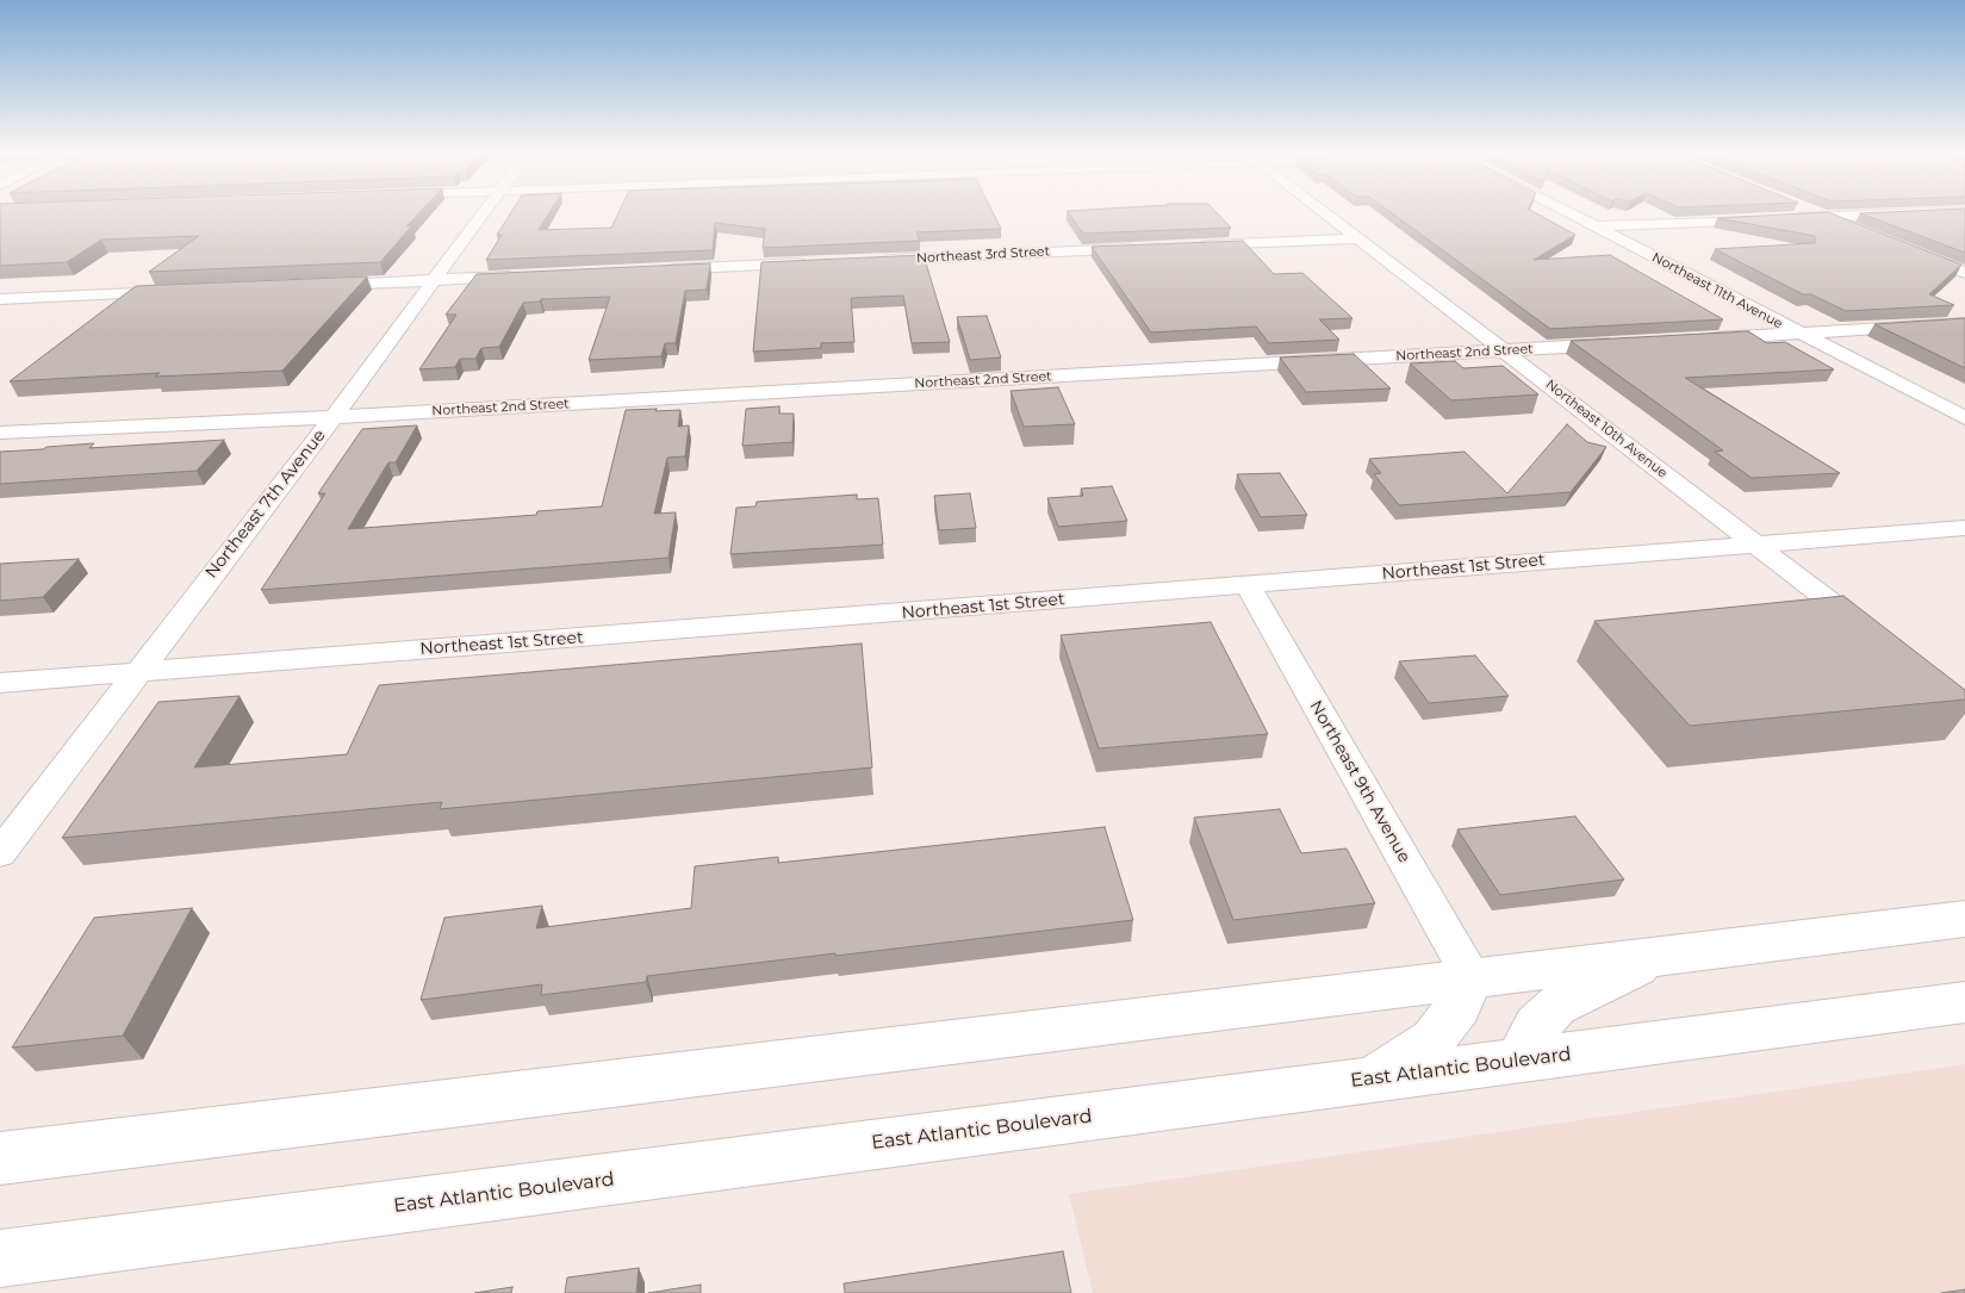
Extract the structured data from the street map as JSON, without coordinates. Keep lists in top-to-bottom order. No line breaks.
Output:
{"streets":{"main road":["East Atlantic Boulevard"],"street":["Northeast 3rd Street","Northeast 11th Avenue","Northeast 2nd Street","Northeast 10th Avenue","Northeast 7th Avenue","Northeast 1st Street","Northeast 9th Avenue"]},"crossings":[["Northeast 2nd Street","Northeast 10th Avenue"],["Northeast 2nd Street","Northeast 7th Avenue"],["Northeast 10th Avenue","Northeast 1st Street"],["Northeast 7th Avenue","Northeast 1st Street"],["Northeast 1st Street","Northeast 9th Avenue"]]}
